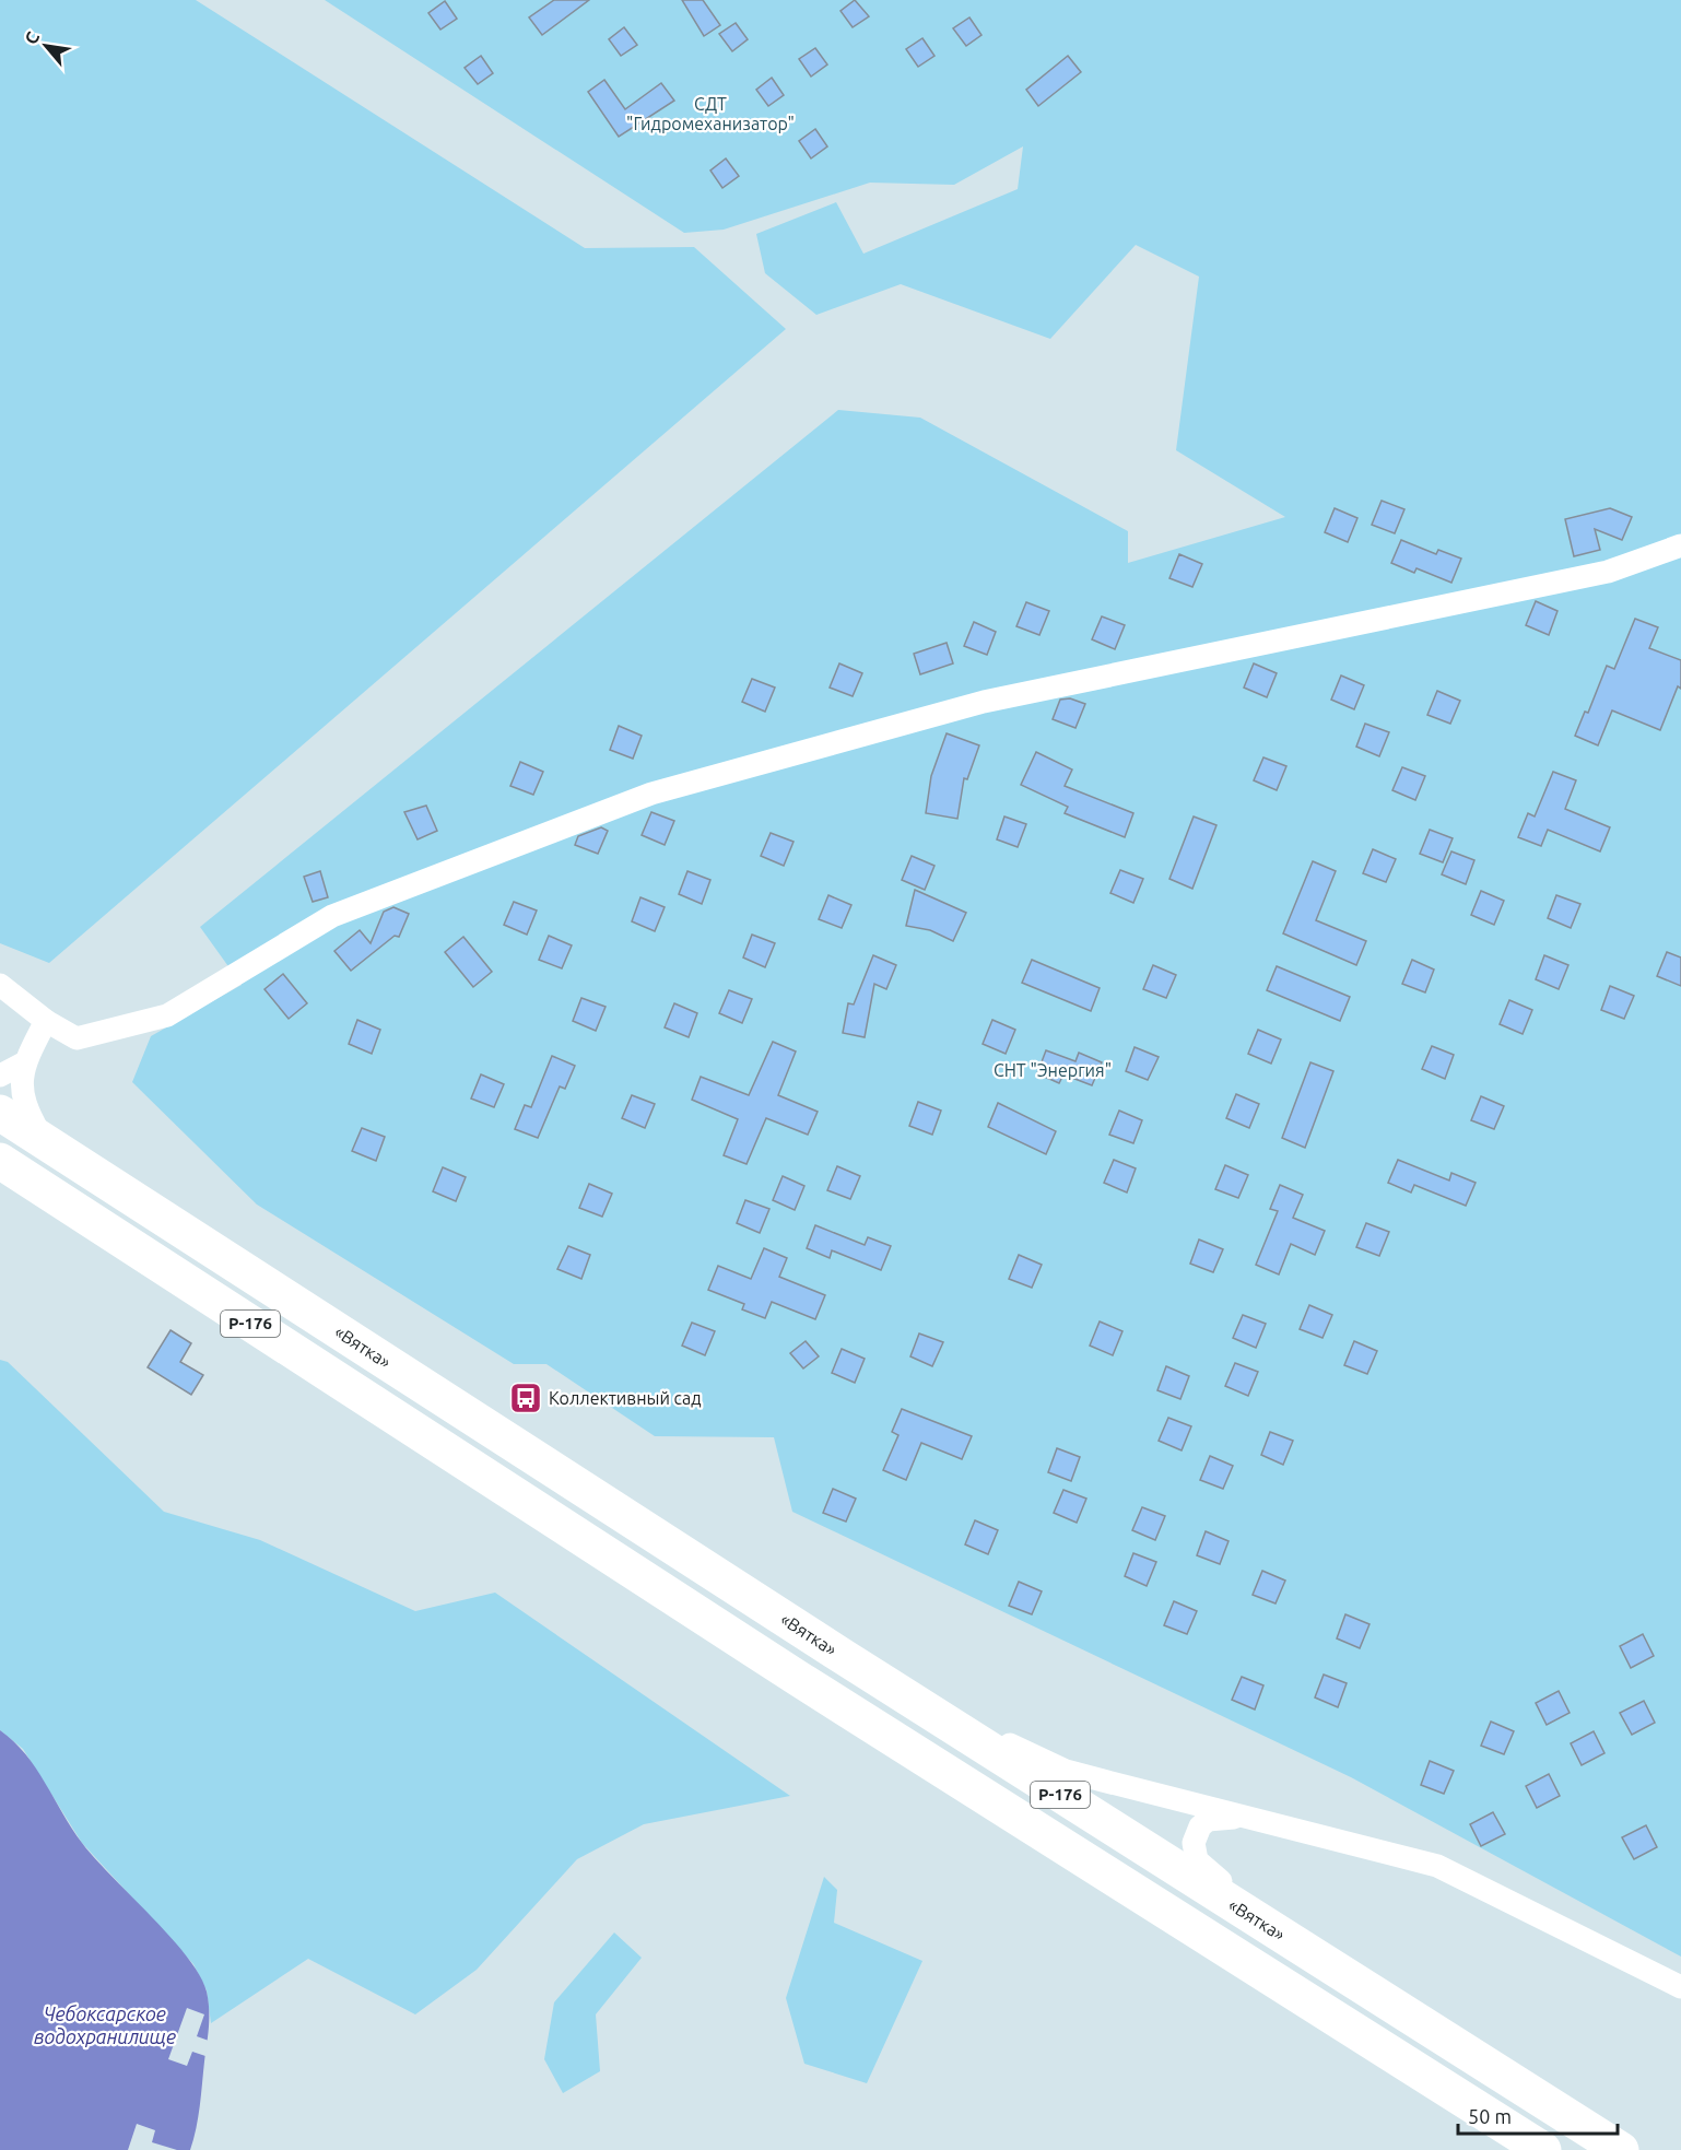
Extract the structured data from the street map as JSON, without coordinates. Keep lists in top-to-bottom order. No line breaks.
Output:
{"streets":{"highway":["Р-176","«Вятка»"]},"water":["Чебоксарское водохранилище"],"parks":["СДТ \"Гидромеханизатор\"","СНТ \"Энергия\""],"places":{"bus stop":["Коллективный сад"]},"scale_bar":"50 m","north":"top left"}
